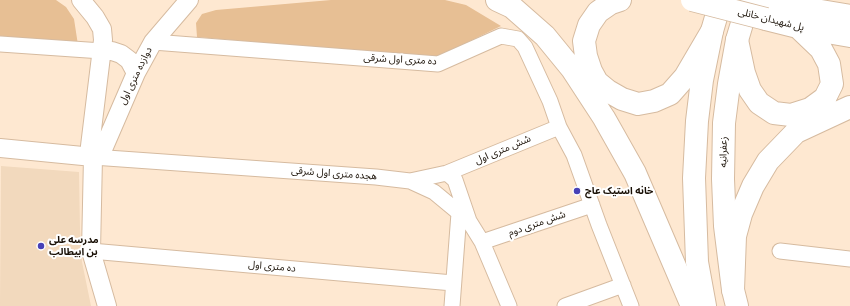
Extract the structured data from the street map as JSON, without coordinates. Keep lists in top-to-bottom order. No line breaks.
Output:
{"streets":{"main road":["پل شهیدان خانلی","زعفرانیه"],"street":["ده متری اول شرقی","دوازده متری اول","شش متری اول","هجده متری اول شرقی","شش متری دوم","ده متری اول"]},"crossings":[["پل شهیدان خانلی","زعفرانیه"],["ده متری اول شرقی","دوازده متری اول"],["ده متری اول شرقی","شش متری اول"],["ده متری اول شرقی","شش متری دوم"],["دوازده متری اول","هجده متری اول شرقی"],["شش متری اول","هجده متری اول شرقی"],["هجده متری اول شرقی","شش متری دوم"]],"places":["خانه استیک عاج","مدرسه علی بن ابیطالب"]}
